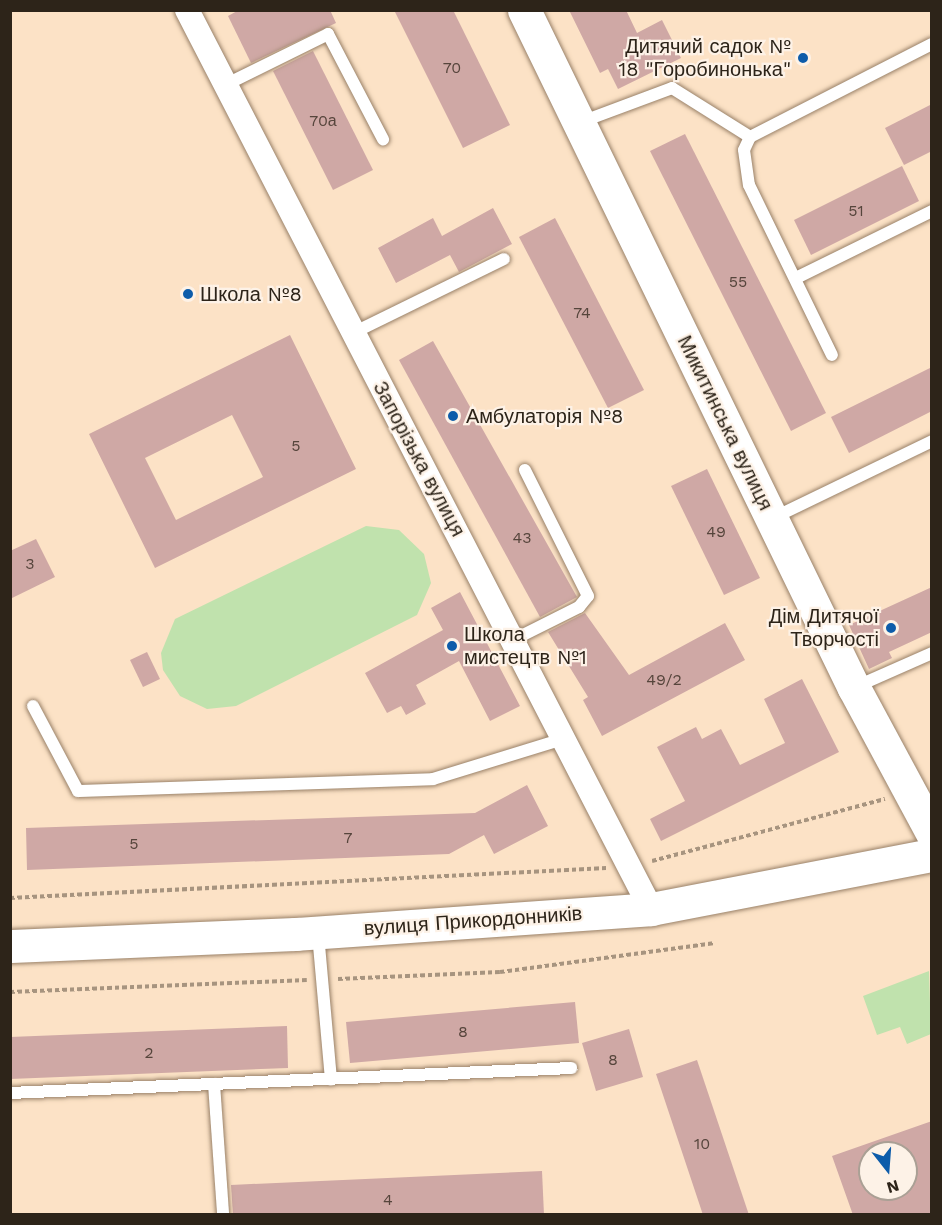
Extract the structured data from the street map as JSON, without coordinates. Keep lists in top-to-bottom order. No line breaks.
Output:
{"streets":{"street":["Микитинська вулиця","Запорізька вулиця","вулиця Прикордонників"]},"crossings":[["Запорізька вулиця","вулиця Прикордонників"]],"places":["Дитячий садок № 18 \"Горобинонька\"","Школа №8","Амбулаторія №8","Дім Дитячої Творчості","Школа мистецтв №1"],"house_numbers":["70","70а","51","55","74","5","49","43","3","49/2","7","5","8","2","8","10","4"],"north":"bottom"}
